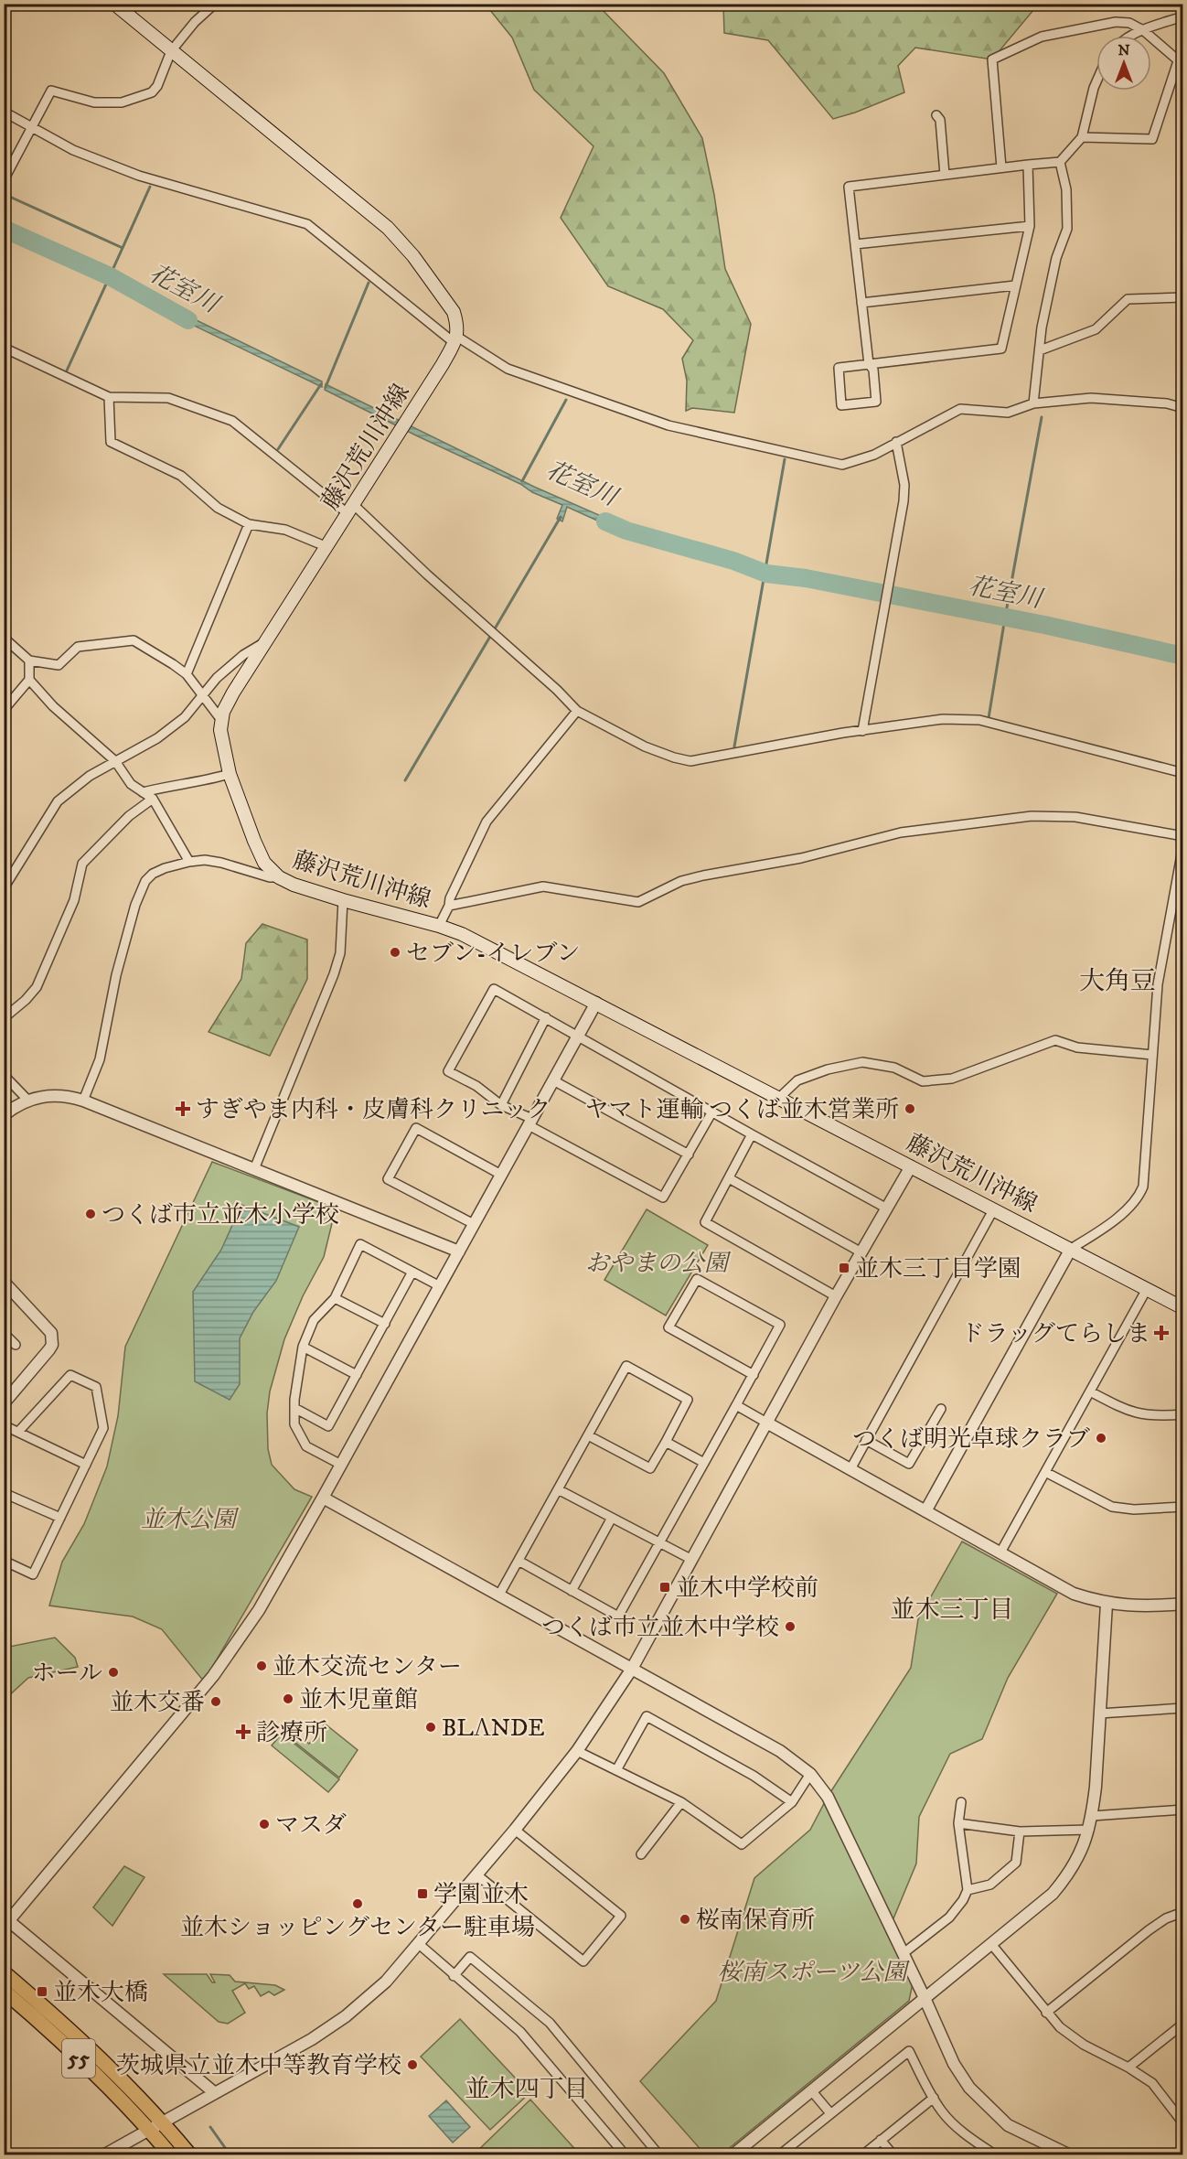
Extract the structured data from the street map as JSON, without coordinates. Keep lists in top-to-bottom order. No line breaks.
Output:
{"streets":{"main road":["藤沢荒川沖線","55"]},"districts":["大角豆","並木三丁目","並木四丁目"],"water":["花室川"],"parks":["おやまの公園","並木公園","桜南スポーツ公園"],"places":{"other":["セブン-イレブン","ヤマト運輸 つくば並木営業所","つくば市立並木小学校","つくば明光卓球クラブ","つくば市立並木中学校","並木交流センター","ホール","並木児童館","並木交番","BLΛNDE","マスダ","並木ショッピングセンター駐車場","桜南保育所","茨城県立並木中等教育学校"],"health":["すぎやま内科・皮膚科クリニック","ドラッグてらしま","診療所"],"transit":["並木三丁目学園","並木中学校前","学園並木","並木大橋"]},"north":"top"}
